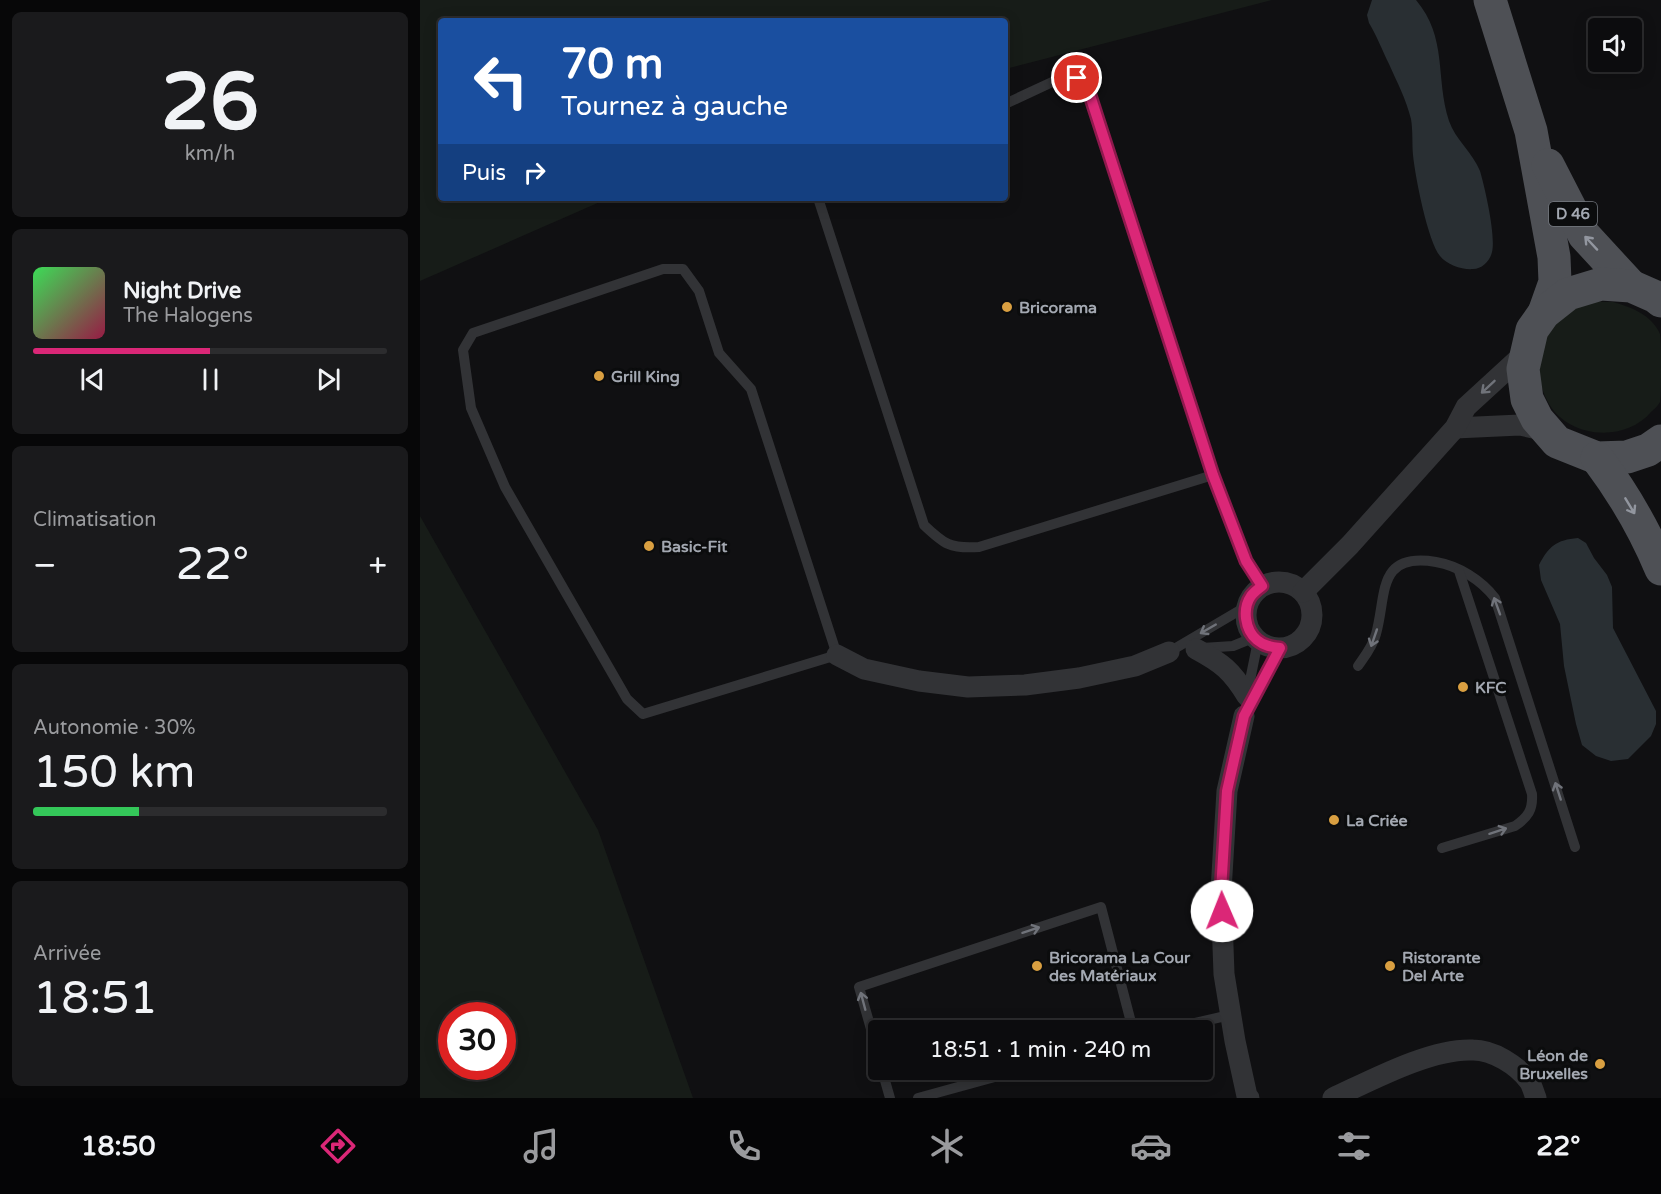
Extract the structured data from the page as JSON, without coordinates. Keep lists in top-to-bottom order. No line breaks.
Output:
{"streets":{"main road":["D 46"]},"places":["Bricorama","Grill King","Basic-Fit","KFC","La Criée","Bricorama La Cour des Matériaux","Ristorante Del Arte","Léon de Bruxelles"],"page":{"tile":[["26","km/h"],"Climatisation",["Autonomie · 30%","150 km"],["Arrivée","18:51"]],"turn":["70 m","Tournez à gauche"],"then":"Puis","song":["Night Drive","The Halogens"],"heat":["−","22°","+"],"limit":"30","trip":"18:51 · 1 min · 240 m","tabs":["18:50","22°"]}}
